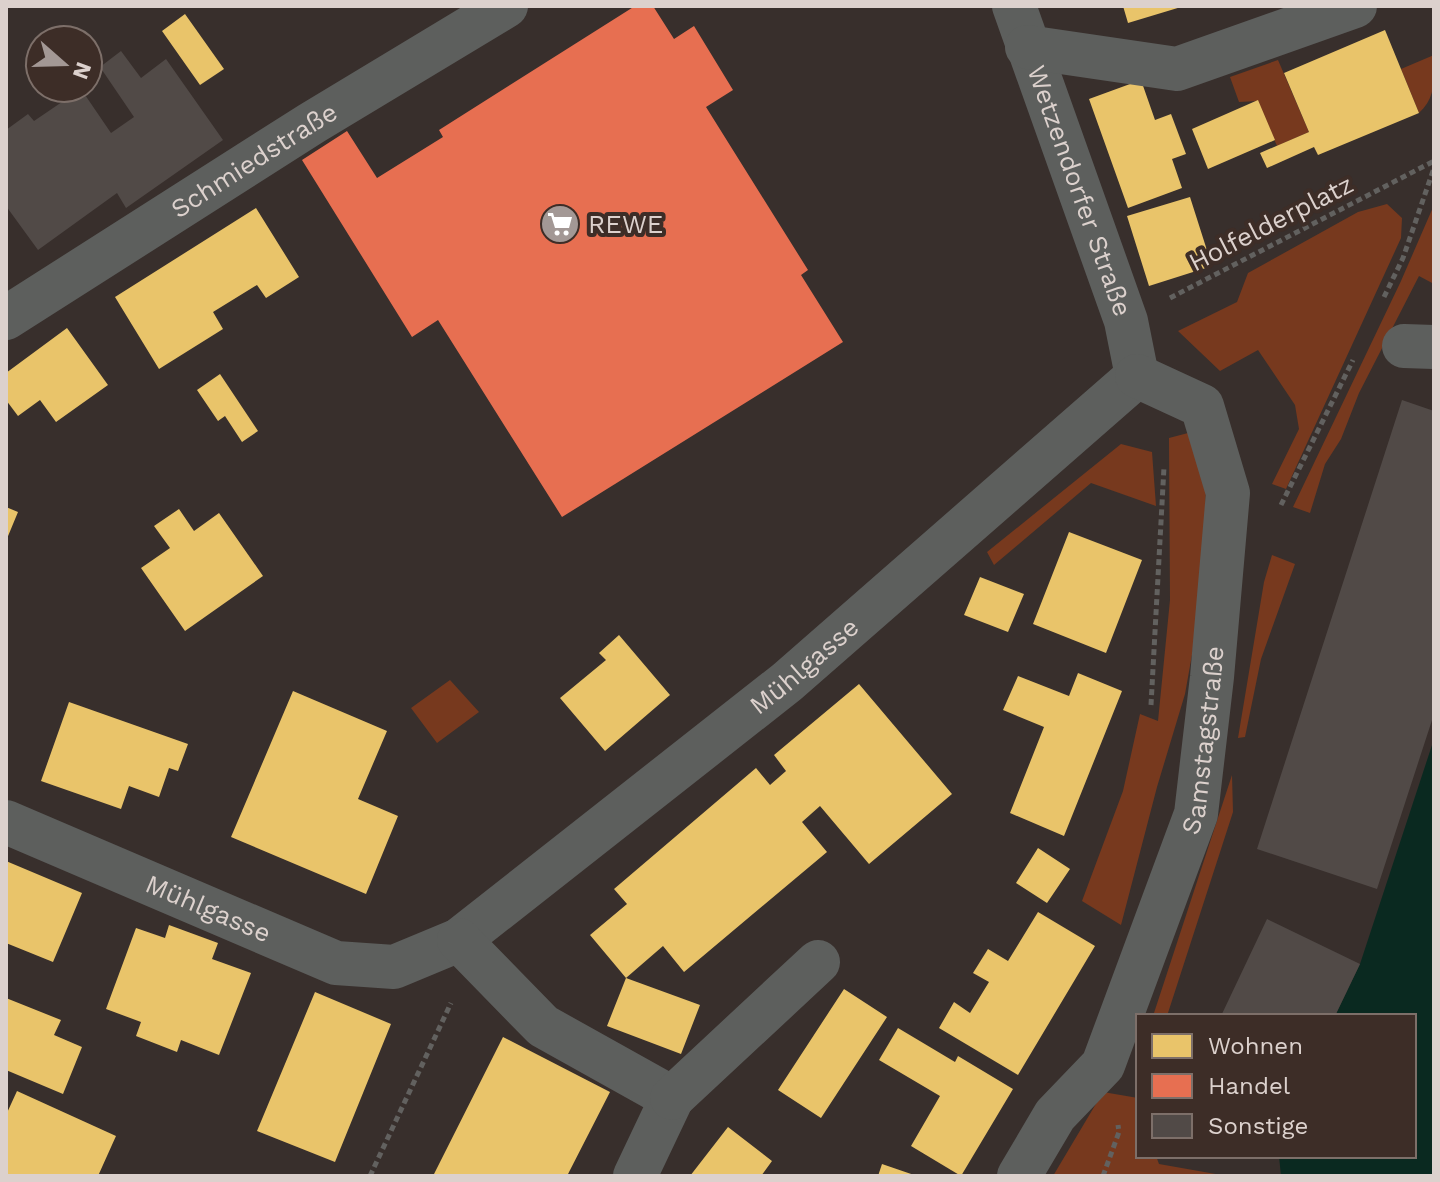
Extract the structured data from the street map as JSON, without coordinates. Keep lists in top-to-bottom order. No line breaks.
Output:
{"streets":{"street":["Schmiedstraße","Wetzendorfer Straße","Mühlgasse","Samstagstraße"],"path":["Holfelderplatz"]},"crossings":[["Wetzendorfer Straße","Holfelderplatz"],["Wetzendorfer Straße","Mühlgasse"],["Wetzendorfer Straße","Samstagstraße"],["Mühlgasse","Samstagstraße"]],"places":{"supermarket":["REWE"]},"legend":["Wohnen","Handel","Sonstige"],"north":"right"}
